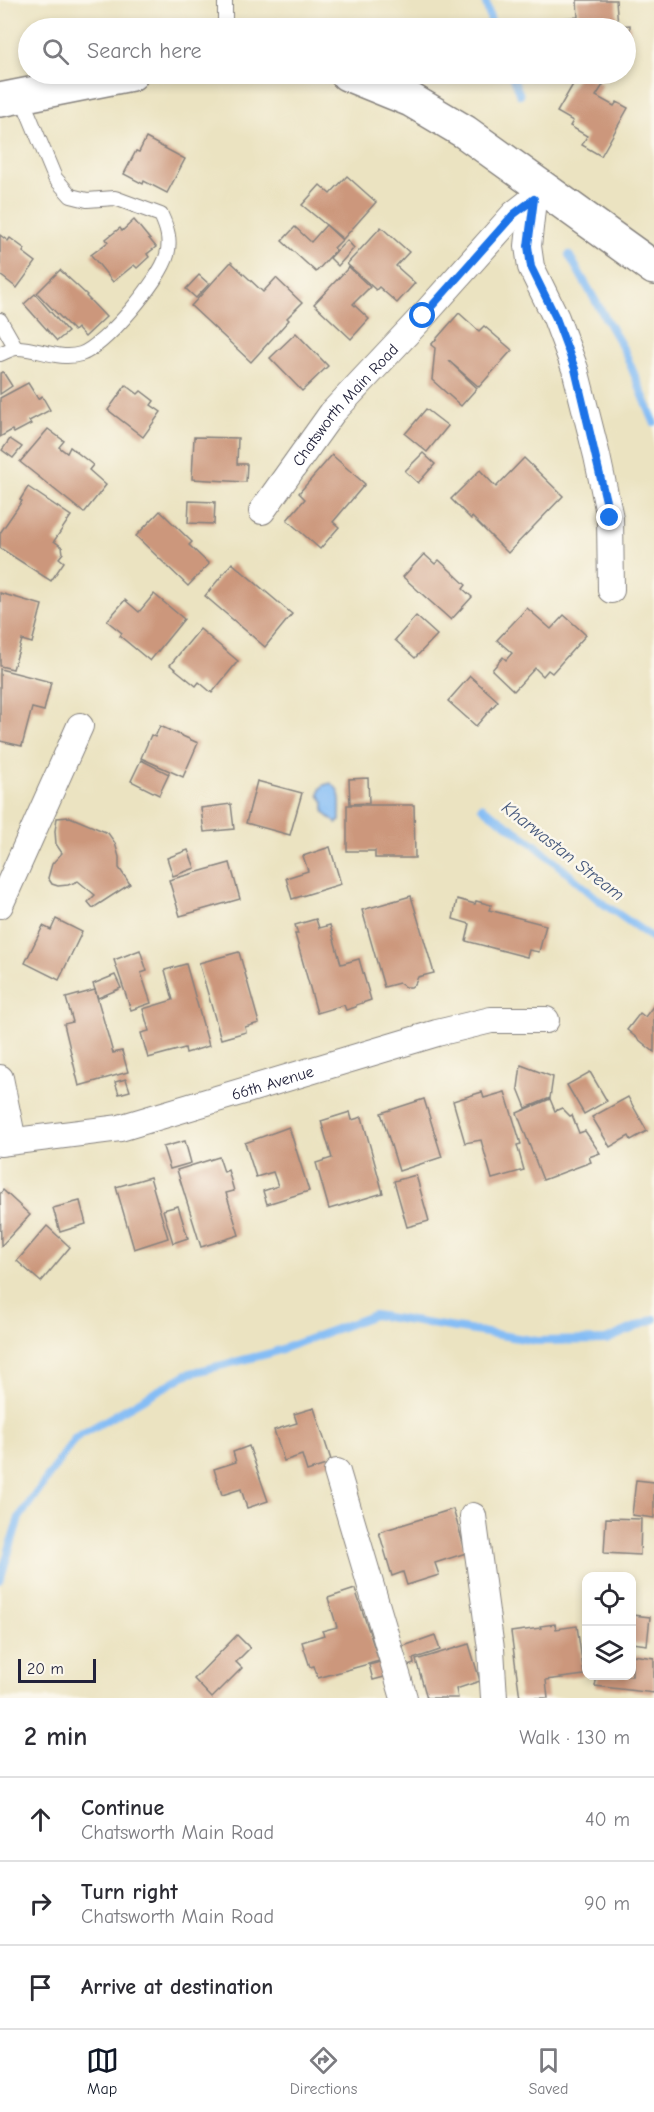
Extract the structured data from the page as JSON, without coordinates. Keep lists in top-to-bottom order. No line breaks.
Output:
{"streets":{"street":["Chatsworth Main Road","66th Avenue"]},"water":["Kharwastan Stream"],"scale_bar":"20 m","page":{"search":"Search here","scale":"20 m","heading":["2 min","Walk · 130 m"],"list":[["Continue","Chatsworth Main Road","40 m"],["Turn right","Chatsworth Main Road","90 m"],"Arrive at destination"],"nav":["Map","Directions","Saved"]}}
